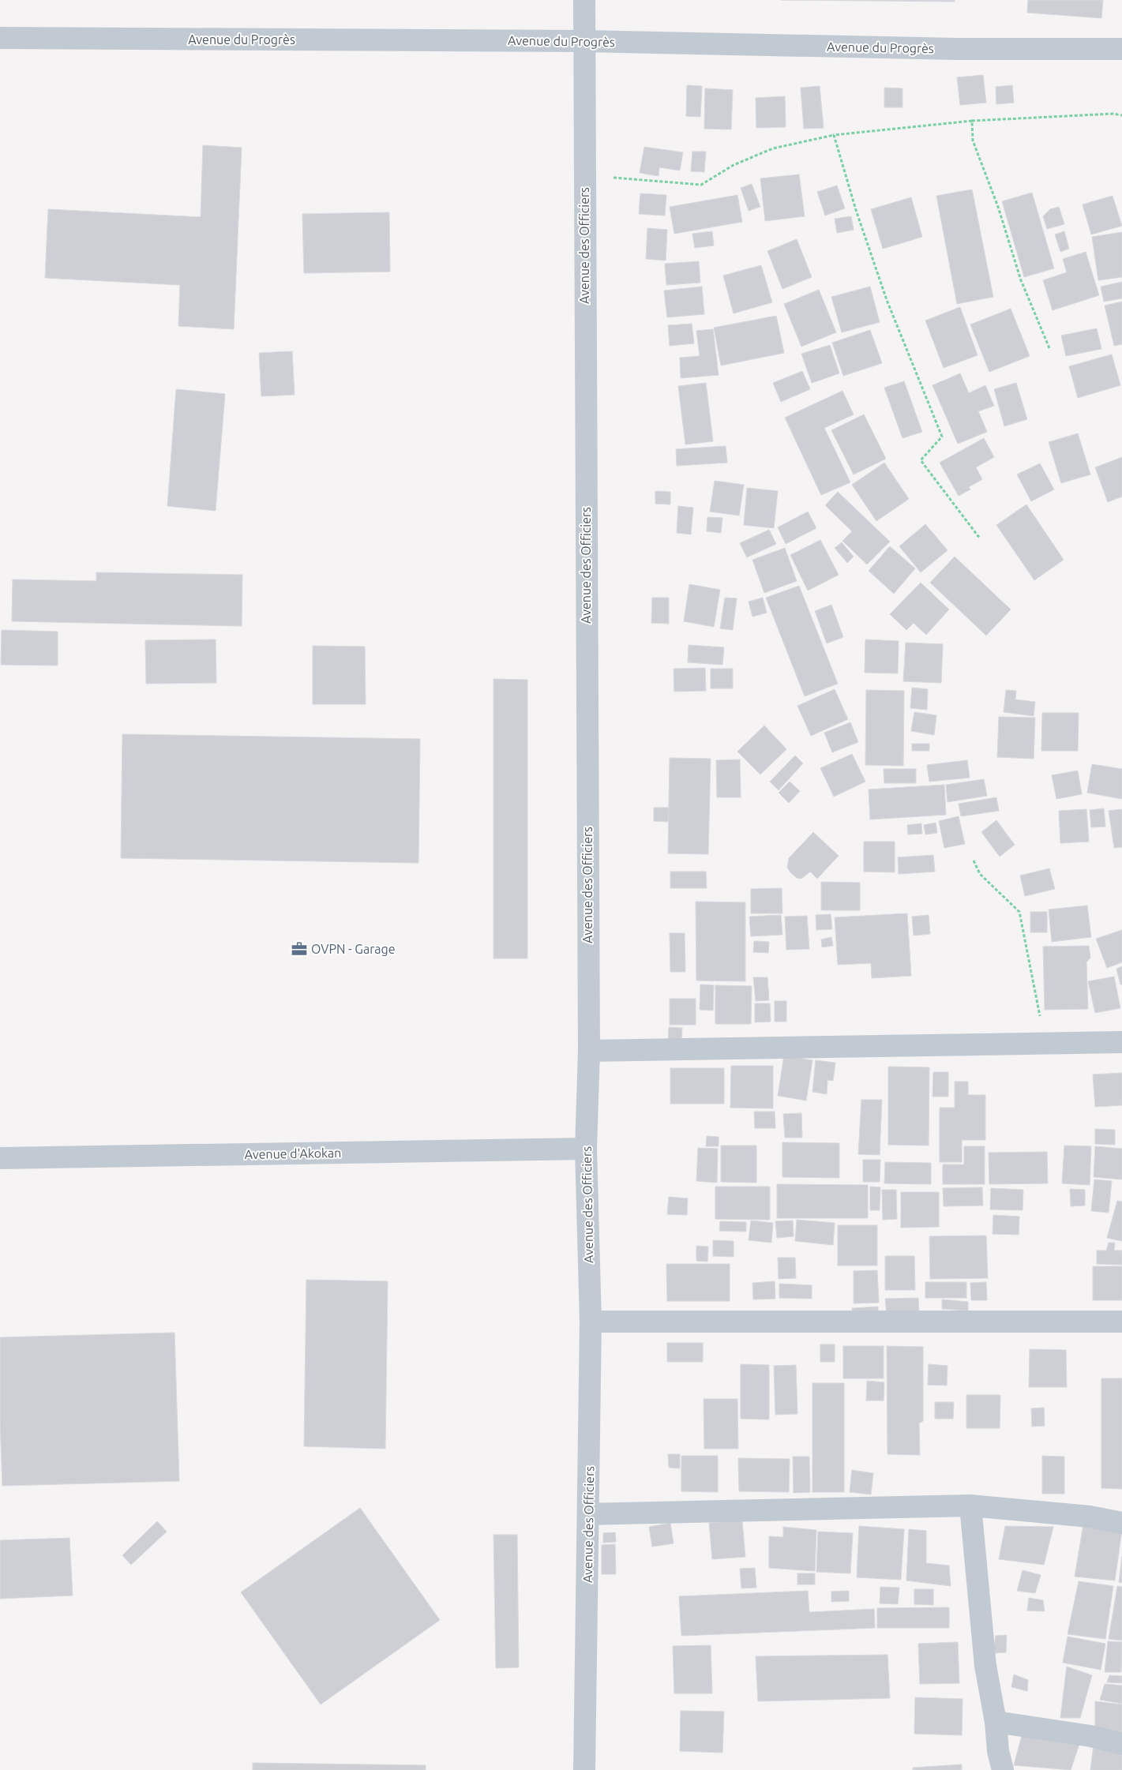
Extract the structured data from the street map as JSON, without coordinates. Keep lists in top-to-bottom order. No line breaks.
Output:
{"streets":{"street":["Avenue du Progrès","Avenue des Officiers","Avenue d'Akokan"]},"crossings":[["Avenue du Progrès","Avenue des Officiers"],["Avenue des Officiers","Avenue d'Akokan"]],"places":{"office":["OVPN - Garage"]}}
